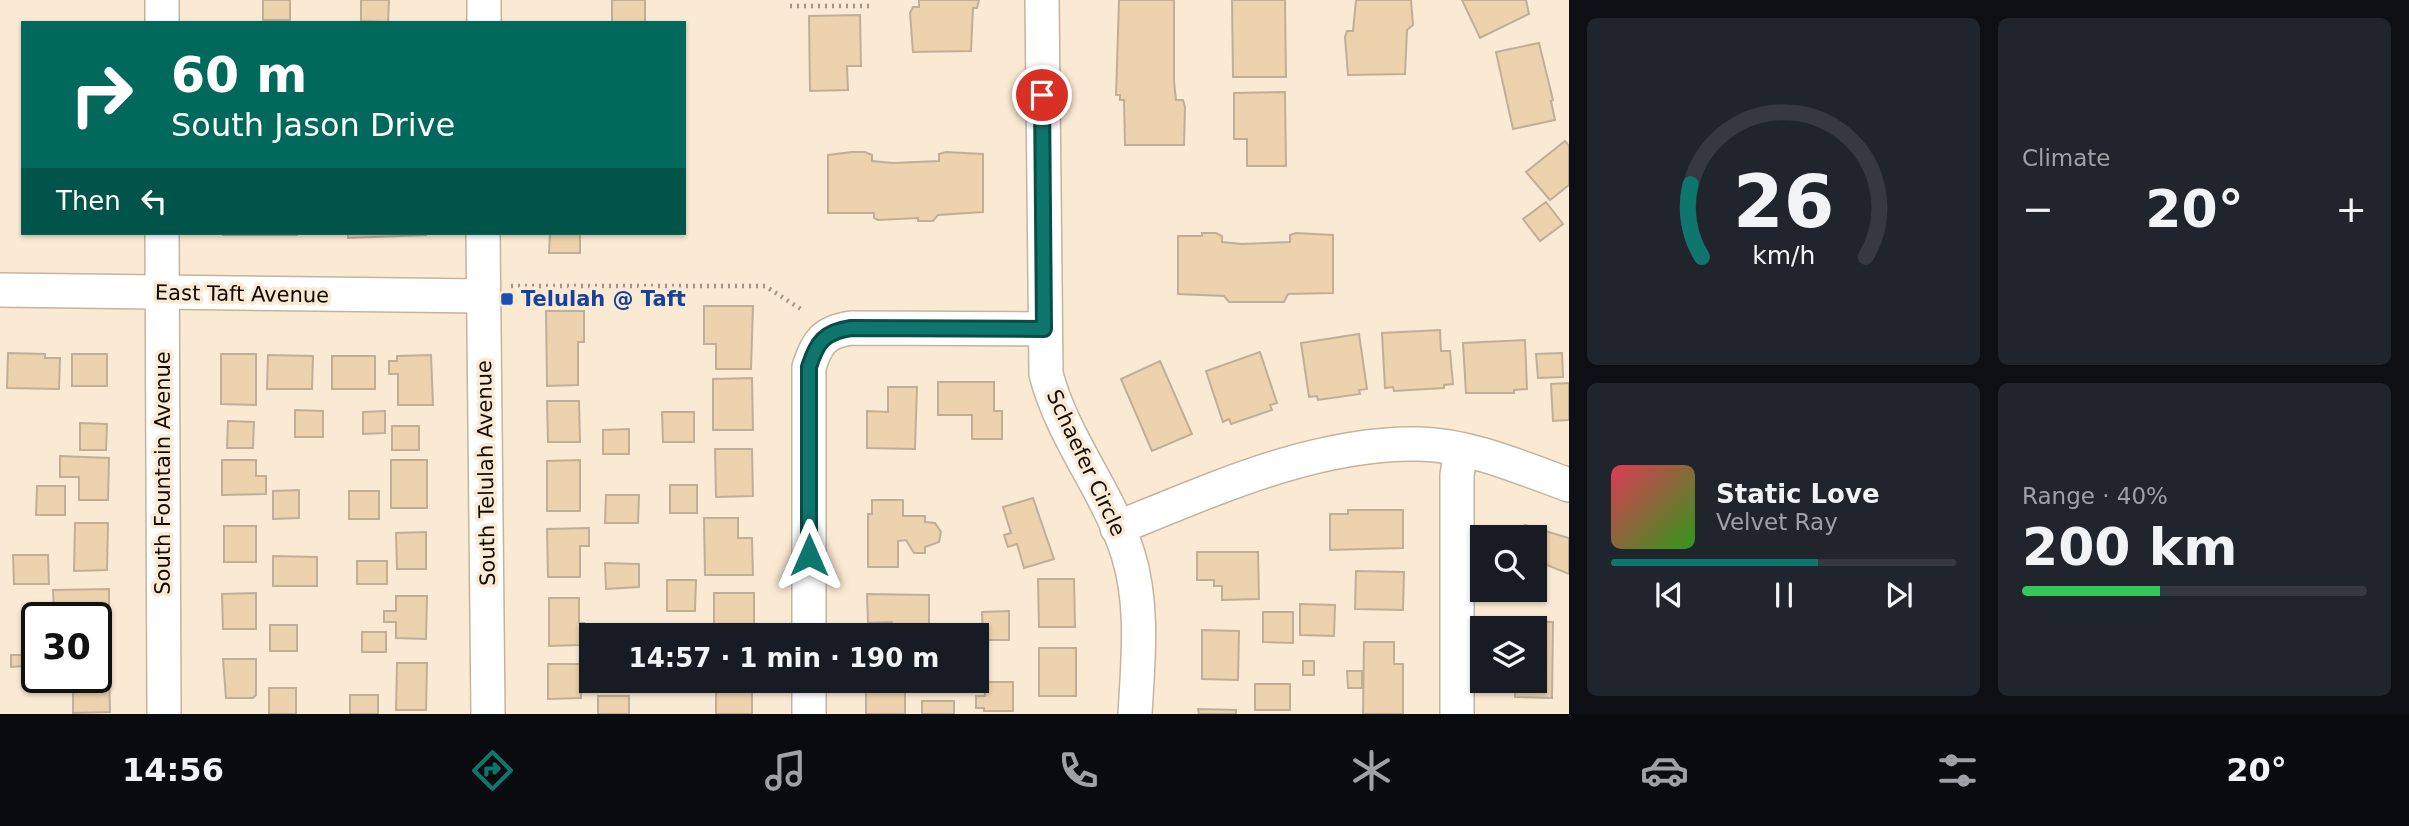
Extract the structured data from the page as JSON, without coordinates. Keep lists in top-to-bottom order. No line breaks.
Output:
{"streets":{"street":["East Taft Avenue","Schaefer Circle","South Fountain Avenue","South Telulah Avenue"]},"crossings":[["East Taft Avenue","South Fountain Avenue"],["East Taft Avenue","South Telulah Avenue"]],"places":{"transit":["Telulah @ Taft"]},"page":{"tile":["Climate",["Range · 40%","200 km"]],"turn":["60 m","South Jason Drive"],"then":"Then","heat":["−","20°","+"],"song":["Static Love","Velvet Ray"],"limit":"30","trip":"14:57 · 1 min · 190 m","tabs":["14:56","20°"],"gauge":["26","km/h"]}}
